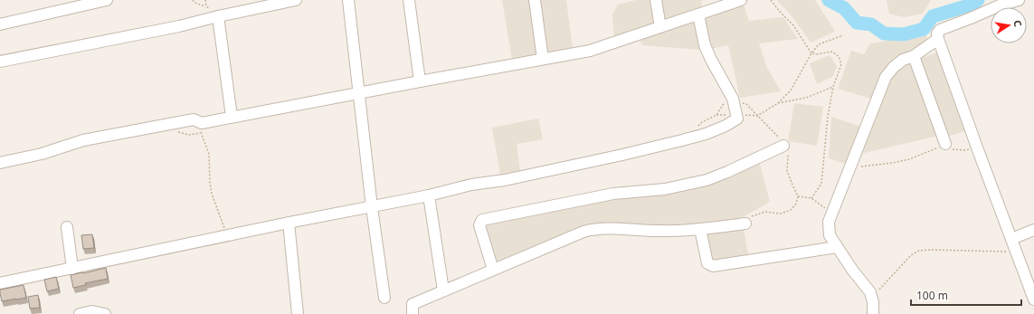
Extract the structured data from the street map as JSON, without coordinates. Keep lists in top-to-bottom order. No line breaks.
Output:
{"scale_bar":"100 m","north":"right"}
